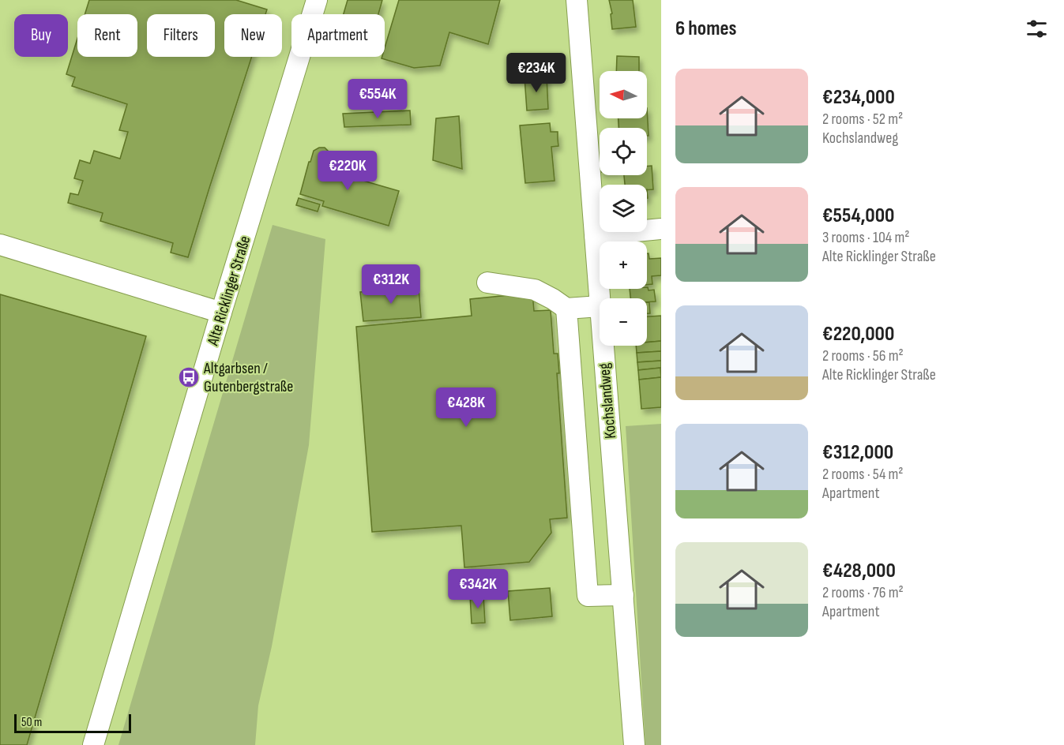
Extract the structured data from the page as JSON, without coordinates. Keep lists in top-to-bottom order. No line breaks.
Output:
{"streets":{"street":["Alte Ricklinger Straße","Kochslandweg"]},"places":{"bus stop":["Altgarbsen / Gutenbergstraße"]},"scale_bar":"50 m","north":"left","page":{"heading":"6 homes","chip":["Buy","Rent","Filters","New","Apartment"],"price":["€234K","€554K","€220K","€312K","€428K","€342K"],"list":[{"name":"€234,000","note":"2 rooms · 52 m² · Kochslandweg"},{"name":"€554,000","note":"3 rooms · 104 m² · Alte Ricklinger Straße"},{"name":"€220,000","note":"2 rooms · 56 m² · Alte Ricklinger Straße"},{"name":"€312,000","note":"2 rooms · 54 m² · Apartment"},{"name":"€428,000","note":"2 rooms · 76 m² · Apartment"}],"map_buttons":["+","−"],"scale":"50 m"}}
